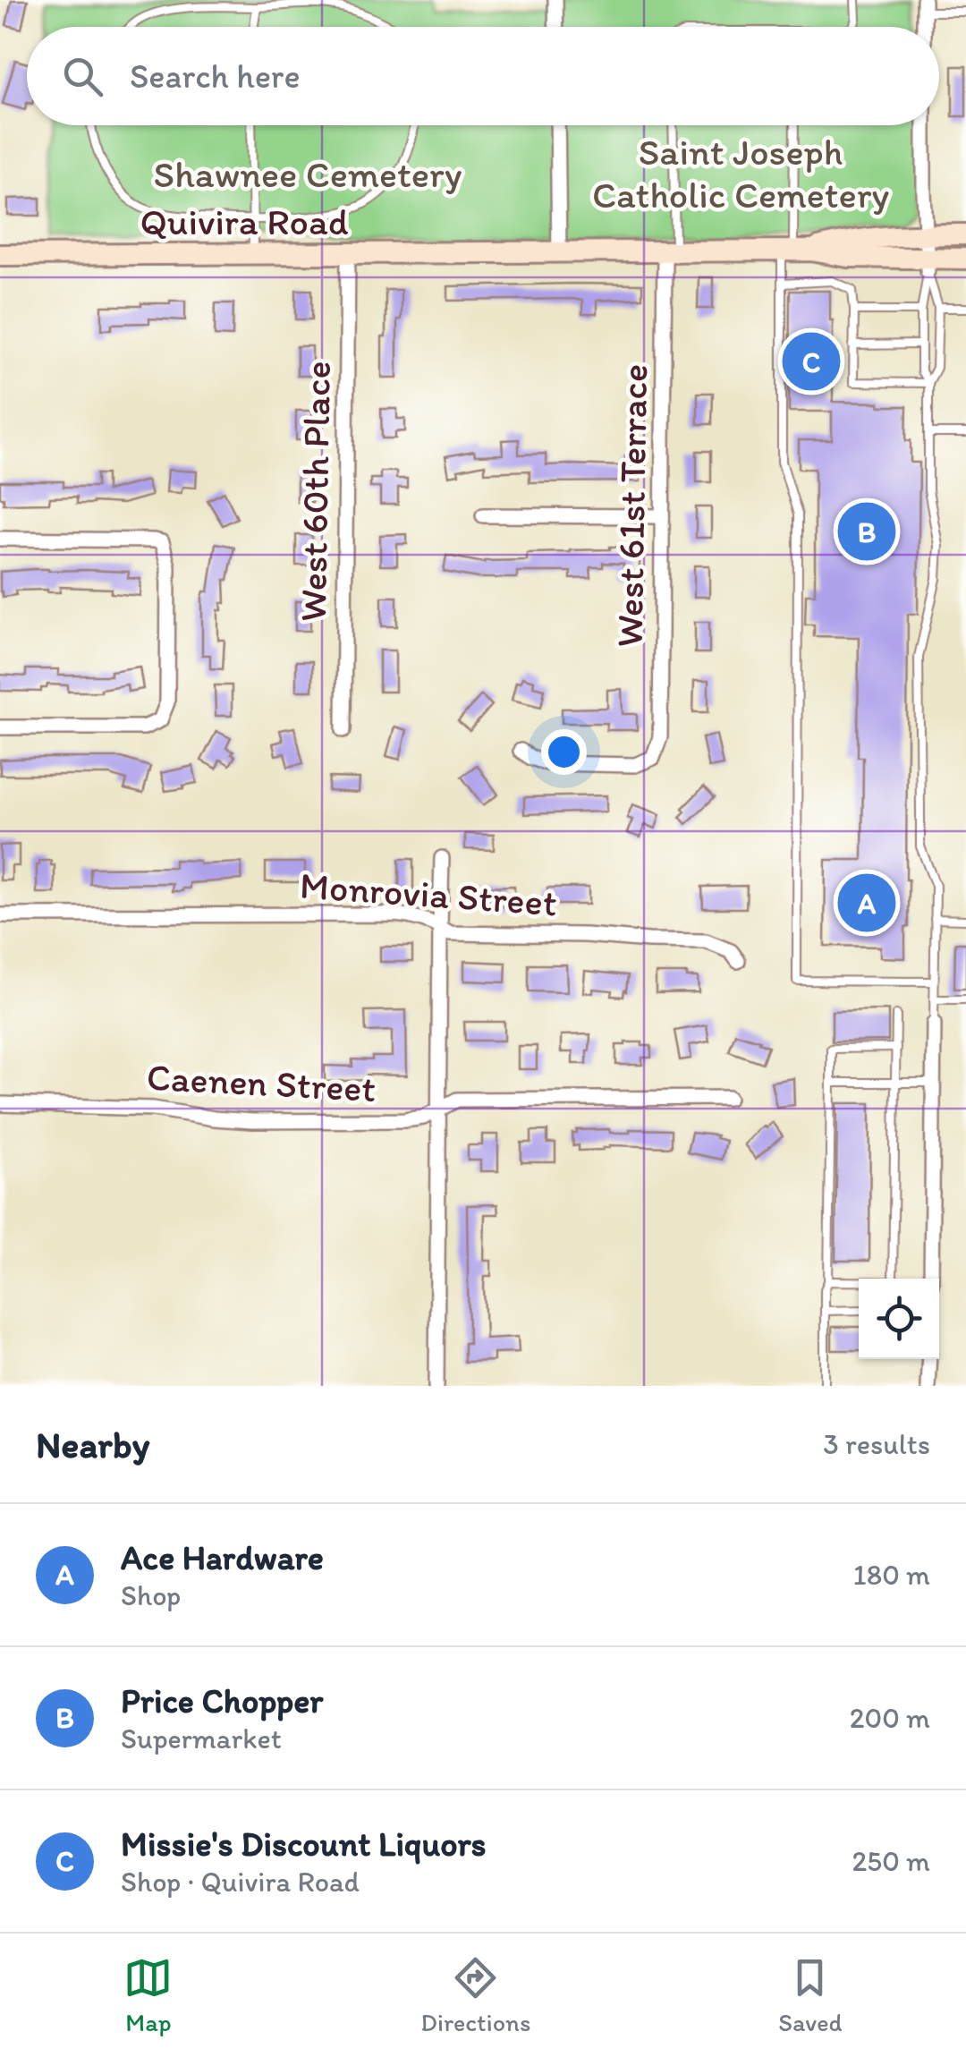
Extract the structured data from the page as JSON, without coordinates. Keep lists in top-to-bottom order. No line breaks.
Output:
{"streets":{"main road":["Quivira Road"],"street":["West 60th Place","West 61st Terrace","Monrovia Street","Caenen Street"]},"crossings":[["Quivira Road","West 60th Place"],["Quivira Road","West 61st Terrace"]],"parks":["Saint Joseph Catholic Cemetery","Shawnee Cemetery"],"page":{"search":"Search here","pins":["C","B","A"],"heading":["Nearby","3 results"],"list":[{"mark":"A","name":"Ace Hardware","note":"Shop","value":"180 m"},{"mark":"B","name":"Price Chopper","note":"Supermarket","value":"200 m"},{"mark":"C","name":"Missie's Discount Liquors","note":"Shop · Quivira Road","value":"250 m"}],"nav":["Map","Directions","Saved"]}}
